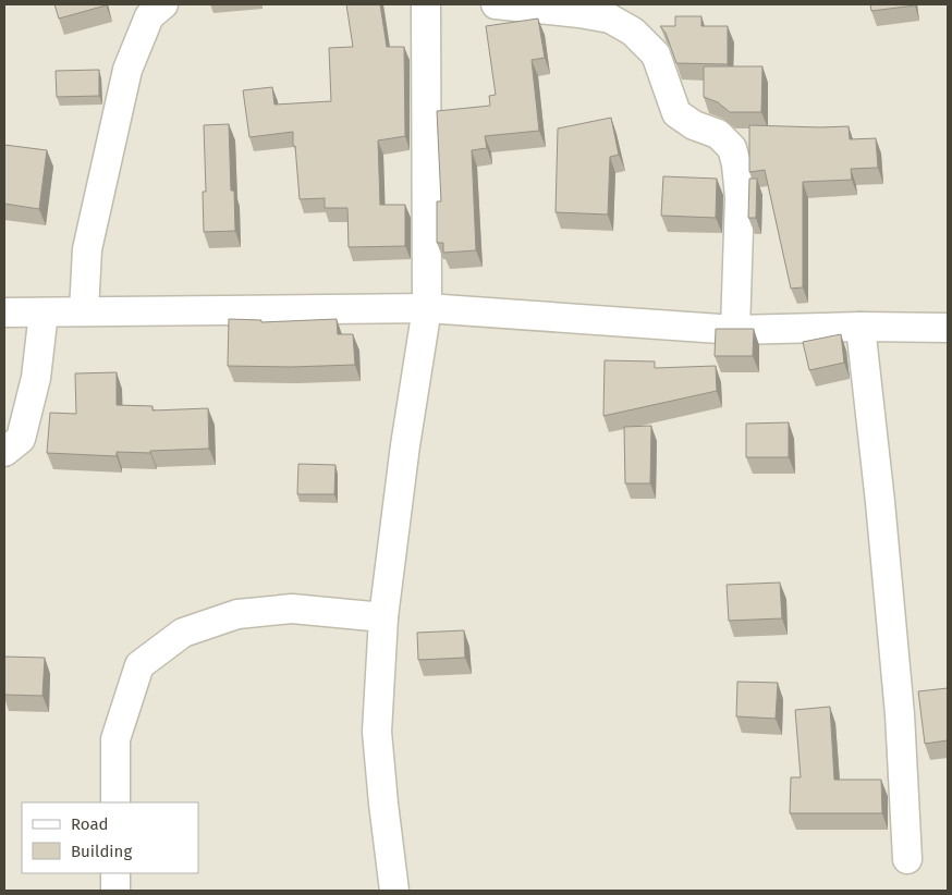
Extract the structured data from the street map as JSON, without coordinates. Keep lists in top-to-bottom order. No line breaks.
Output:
{"legend":["Road","Building"]}
